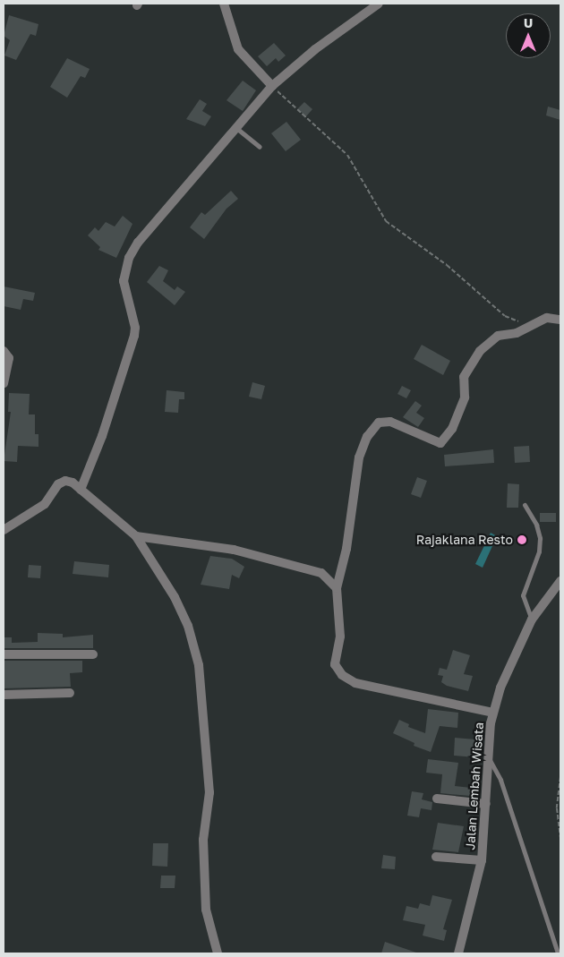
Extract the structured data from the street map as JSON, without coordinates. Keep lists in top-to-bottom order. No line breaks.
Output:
{"streets":{"street":["Jalan Lembah Wisata"]},"places":["Rajaklana Resto"],"north":"top"}
